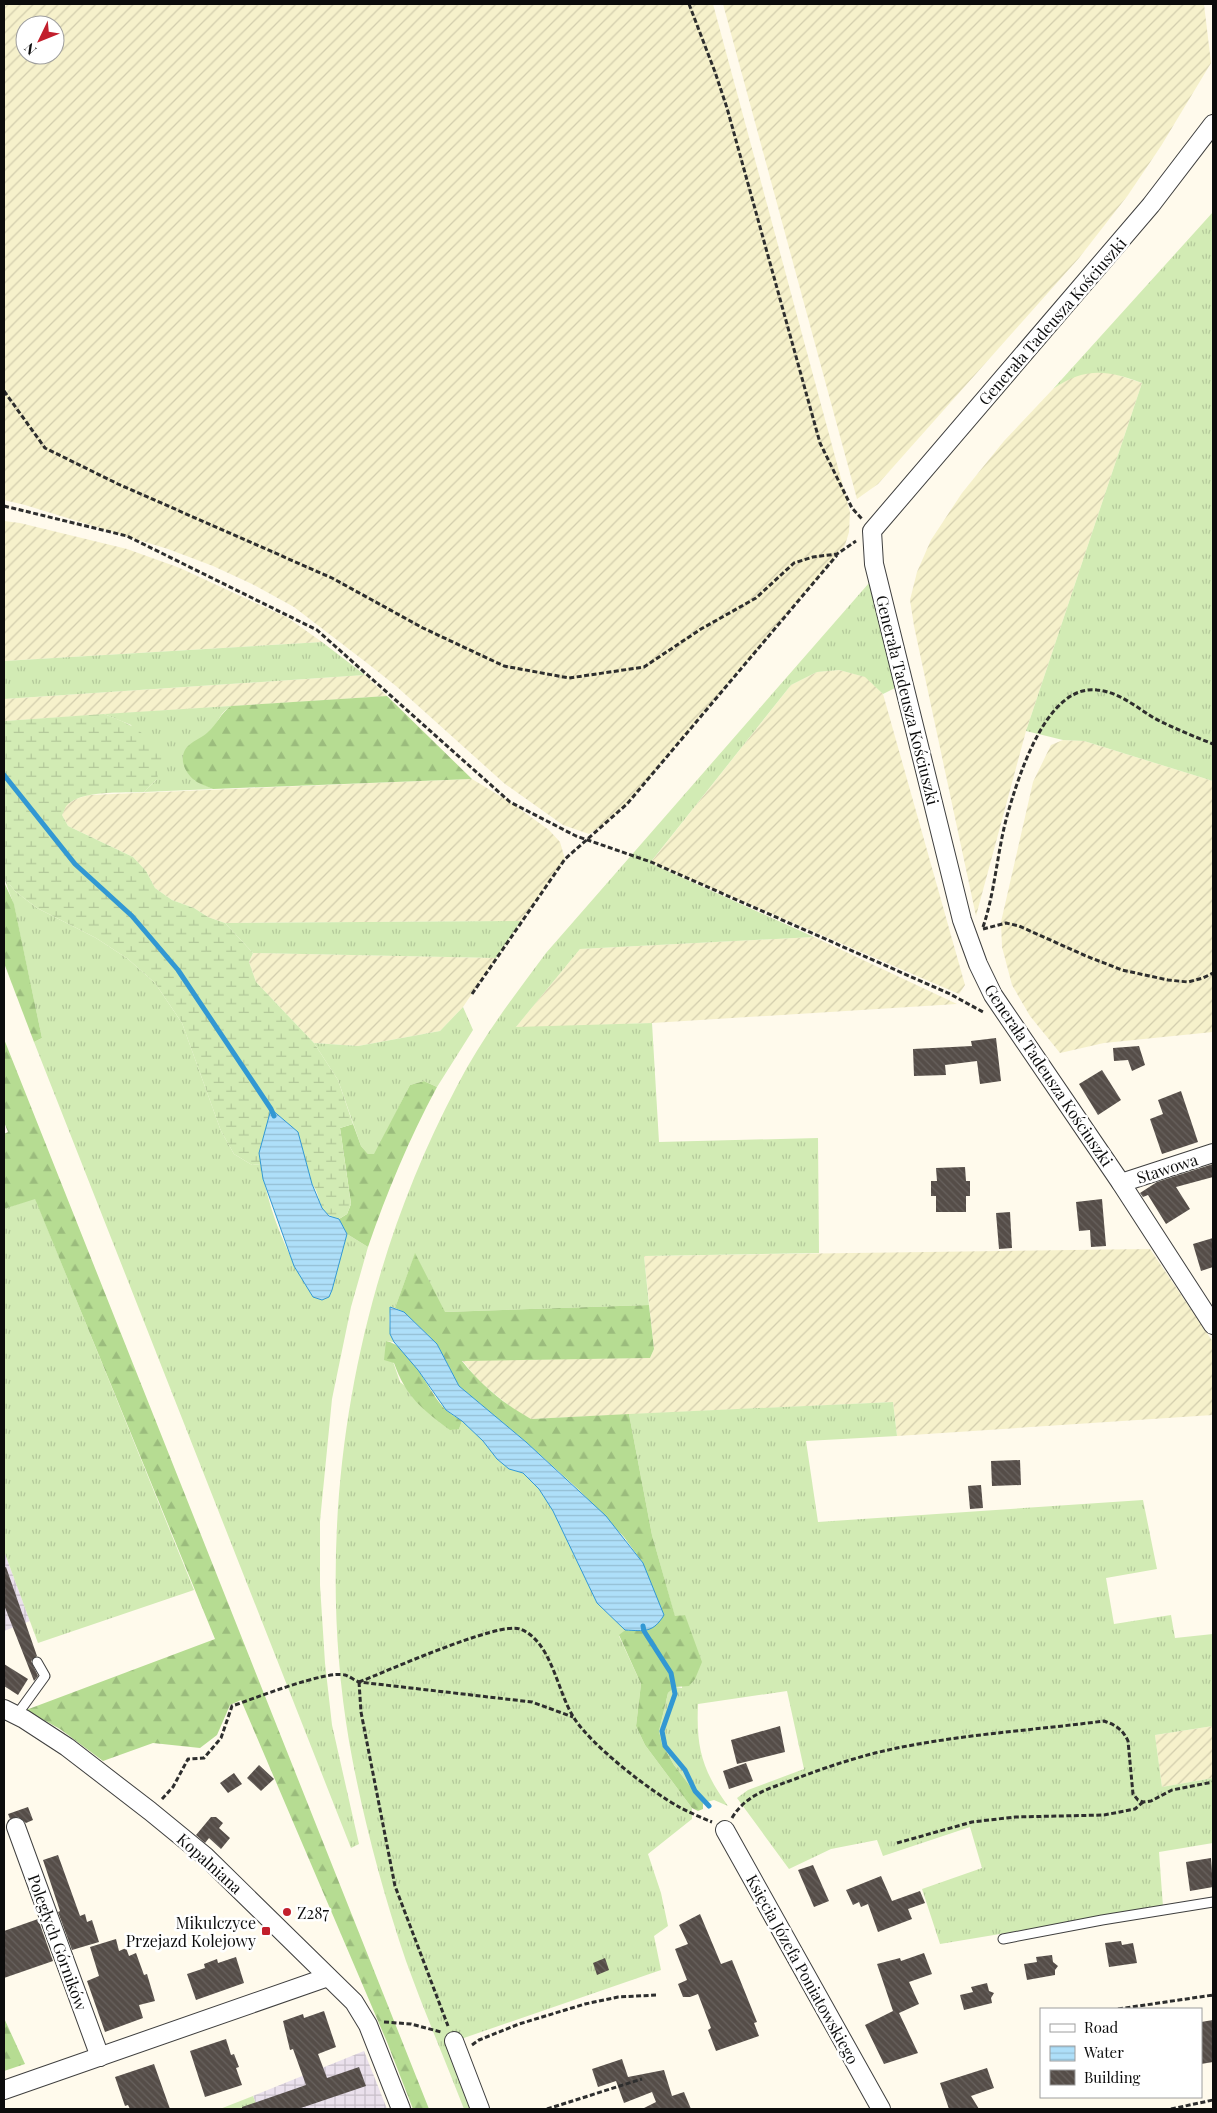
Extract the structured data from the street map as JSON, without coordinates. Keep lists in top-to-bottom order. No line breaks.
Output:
{"streets":{"street":["Generała Tadeusza Kościuszki","Stawowa","Kopalniana","Poległych Górników","Księcia Józefa Poniatowskiego"]},"crossings":[["Generała Tadeusza Kościuszki","Stawowa"]],"places":{"other":["Z287"],"transit":["Mikulczyce Przejazd Kolejowy"]},"legend":["Road","Water","Building"],"north":"bottom left"}
